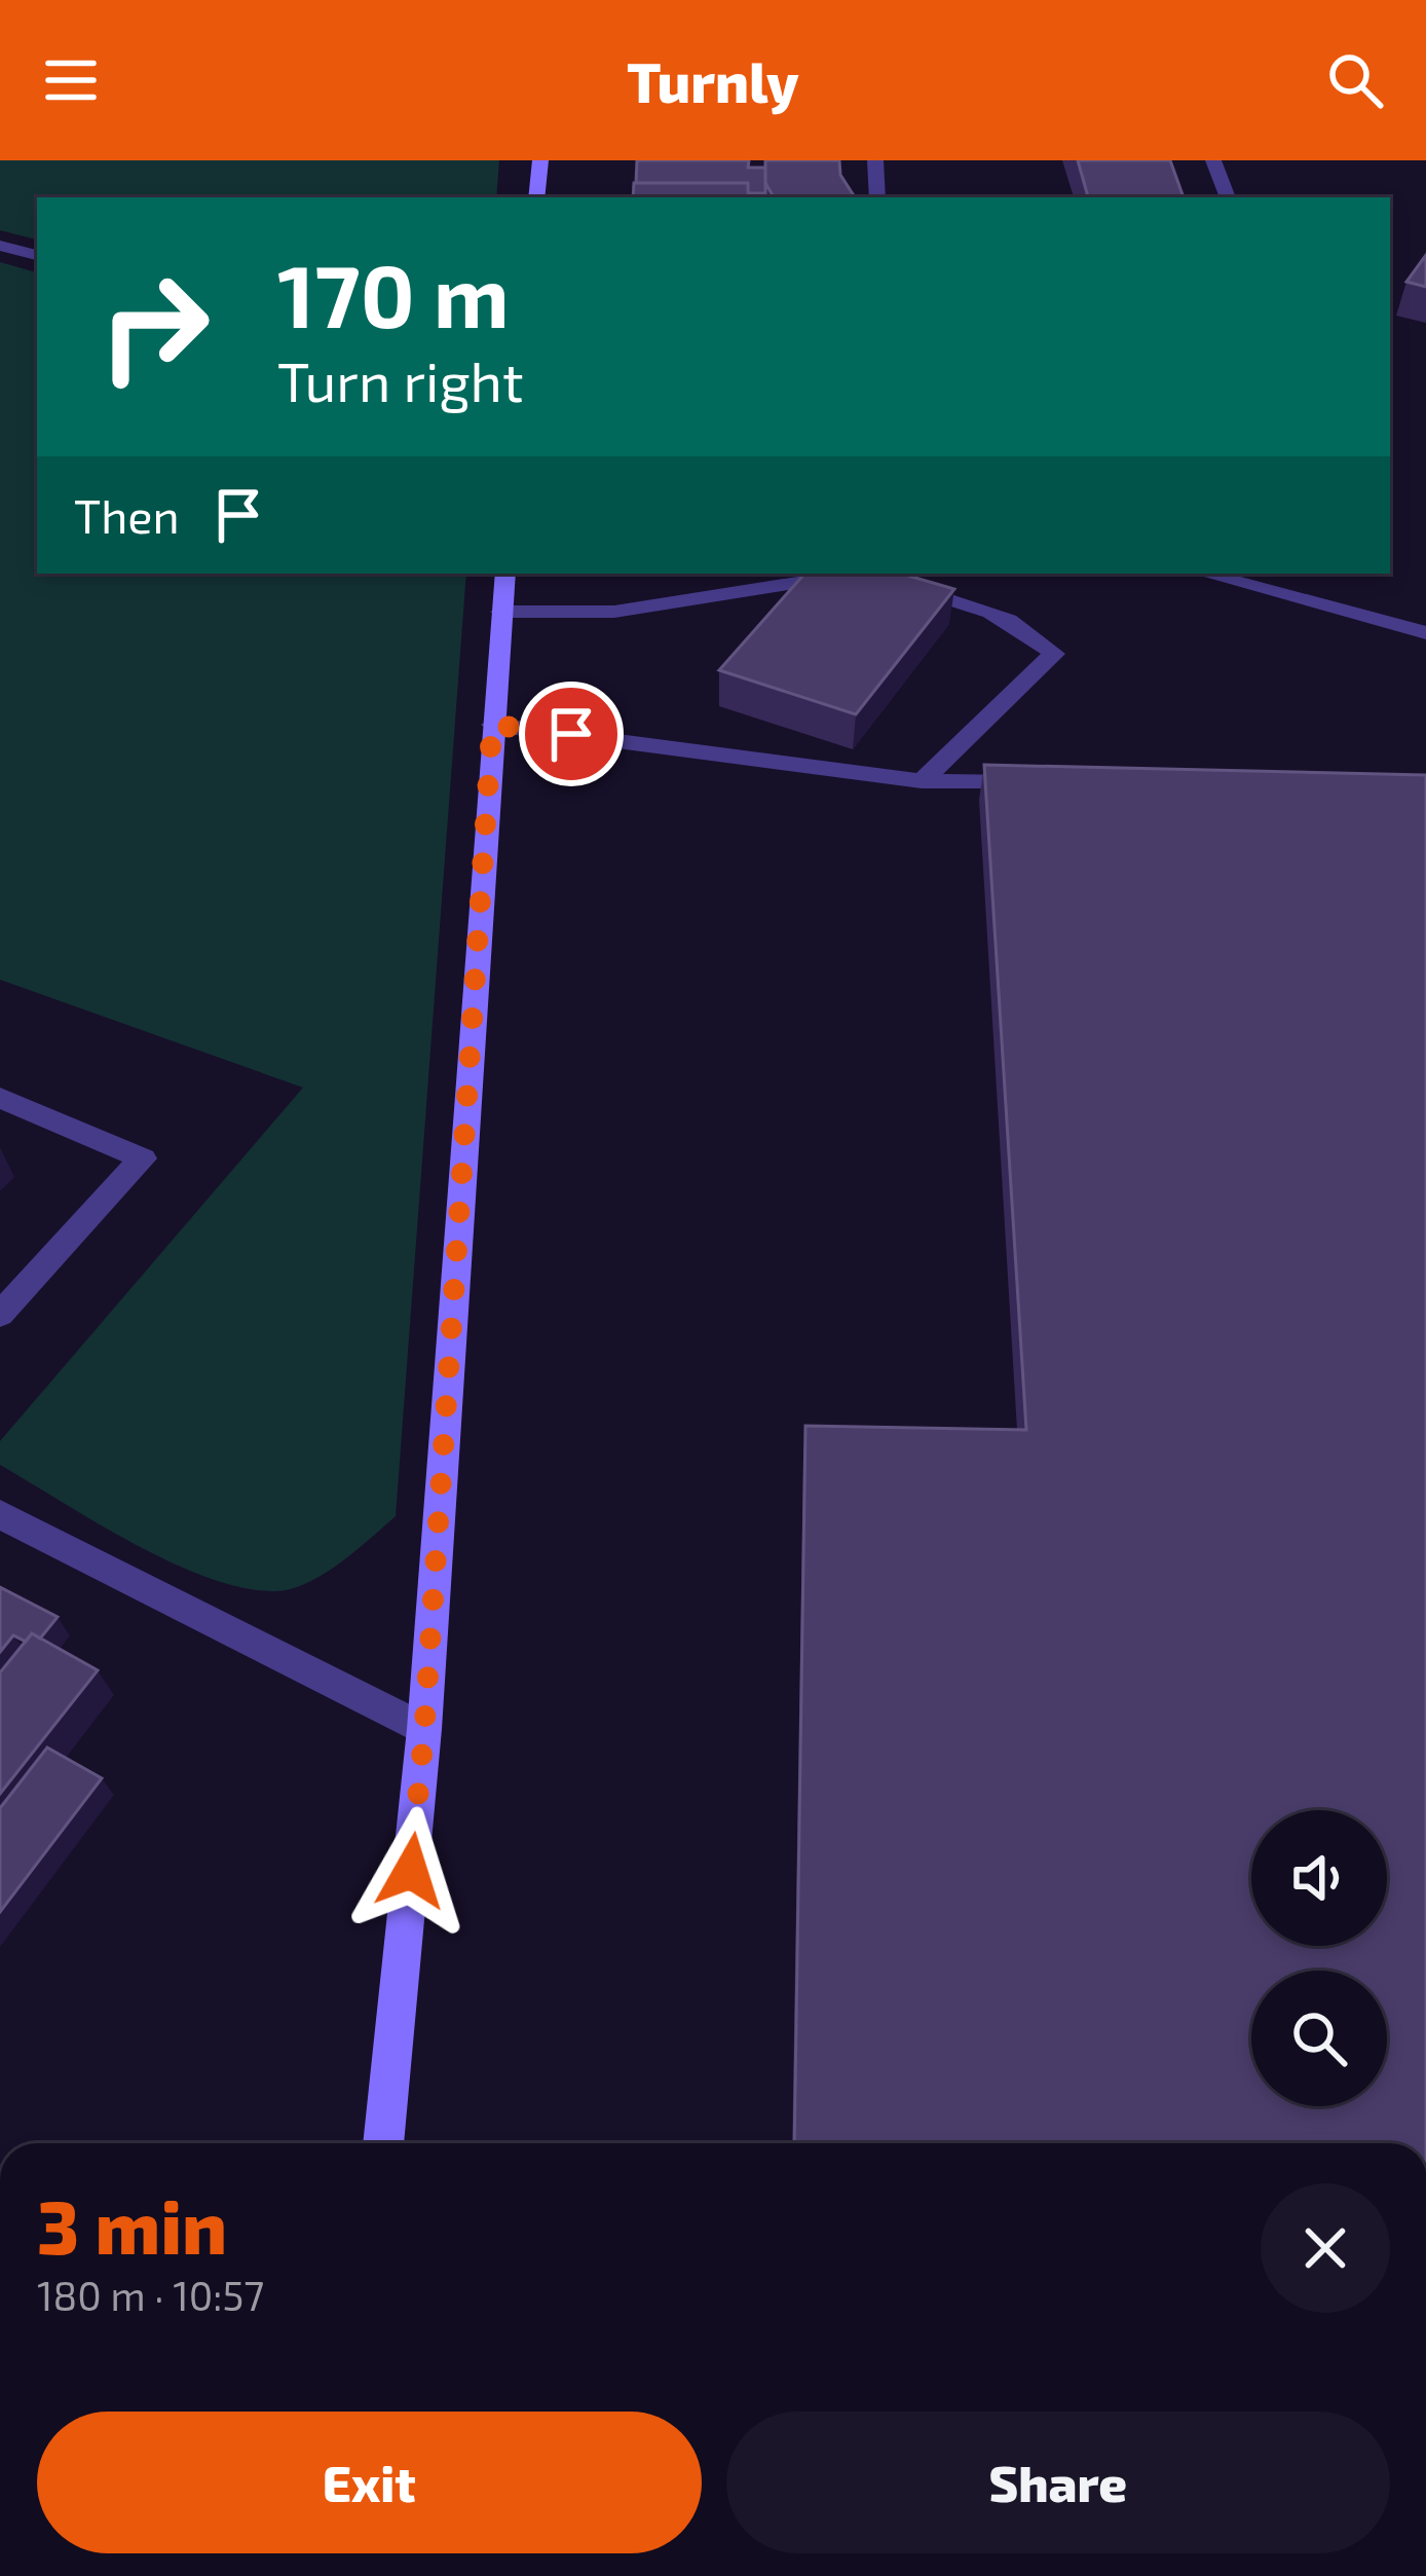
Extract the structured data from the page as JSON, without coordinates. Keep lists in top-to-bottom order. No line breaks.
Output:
{"page":{"header":"Turnly","turn":["170 m","Turn right"],"then":"Then","heading":["3 min","180 m · 10:57"],"buttons":["Exit","Share"]}}
